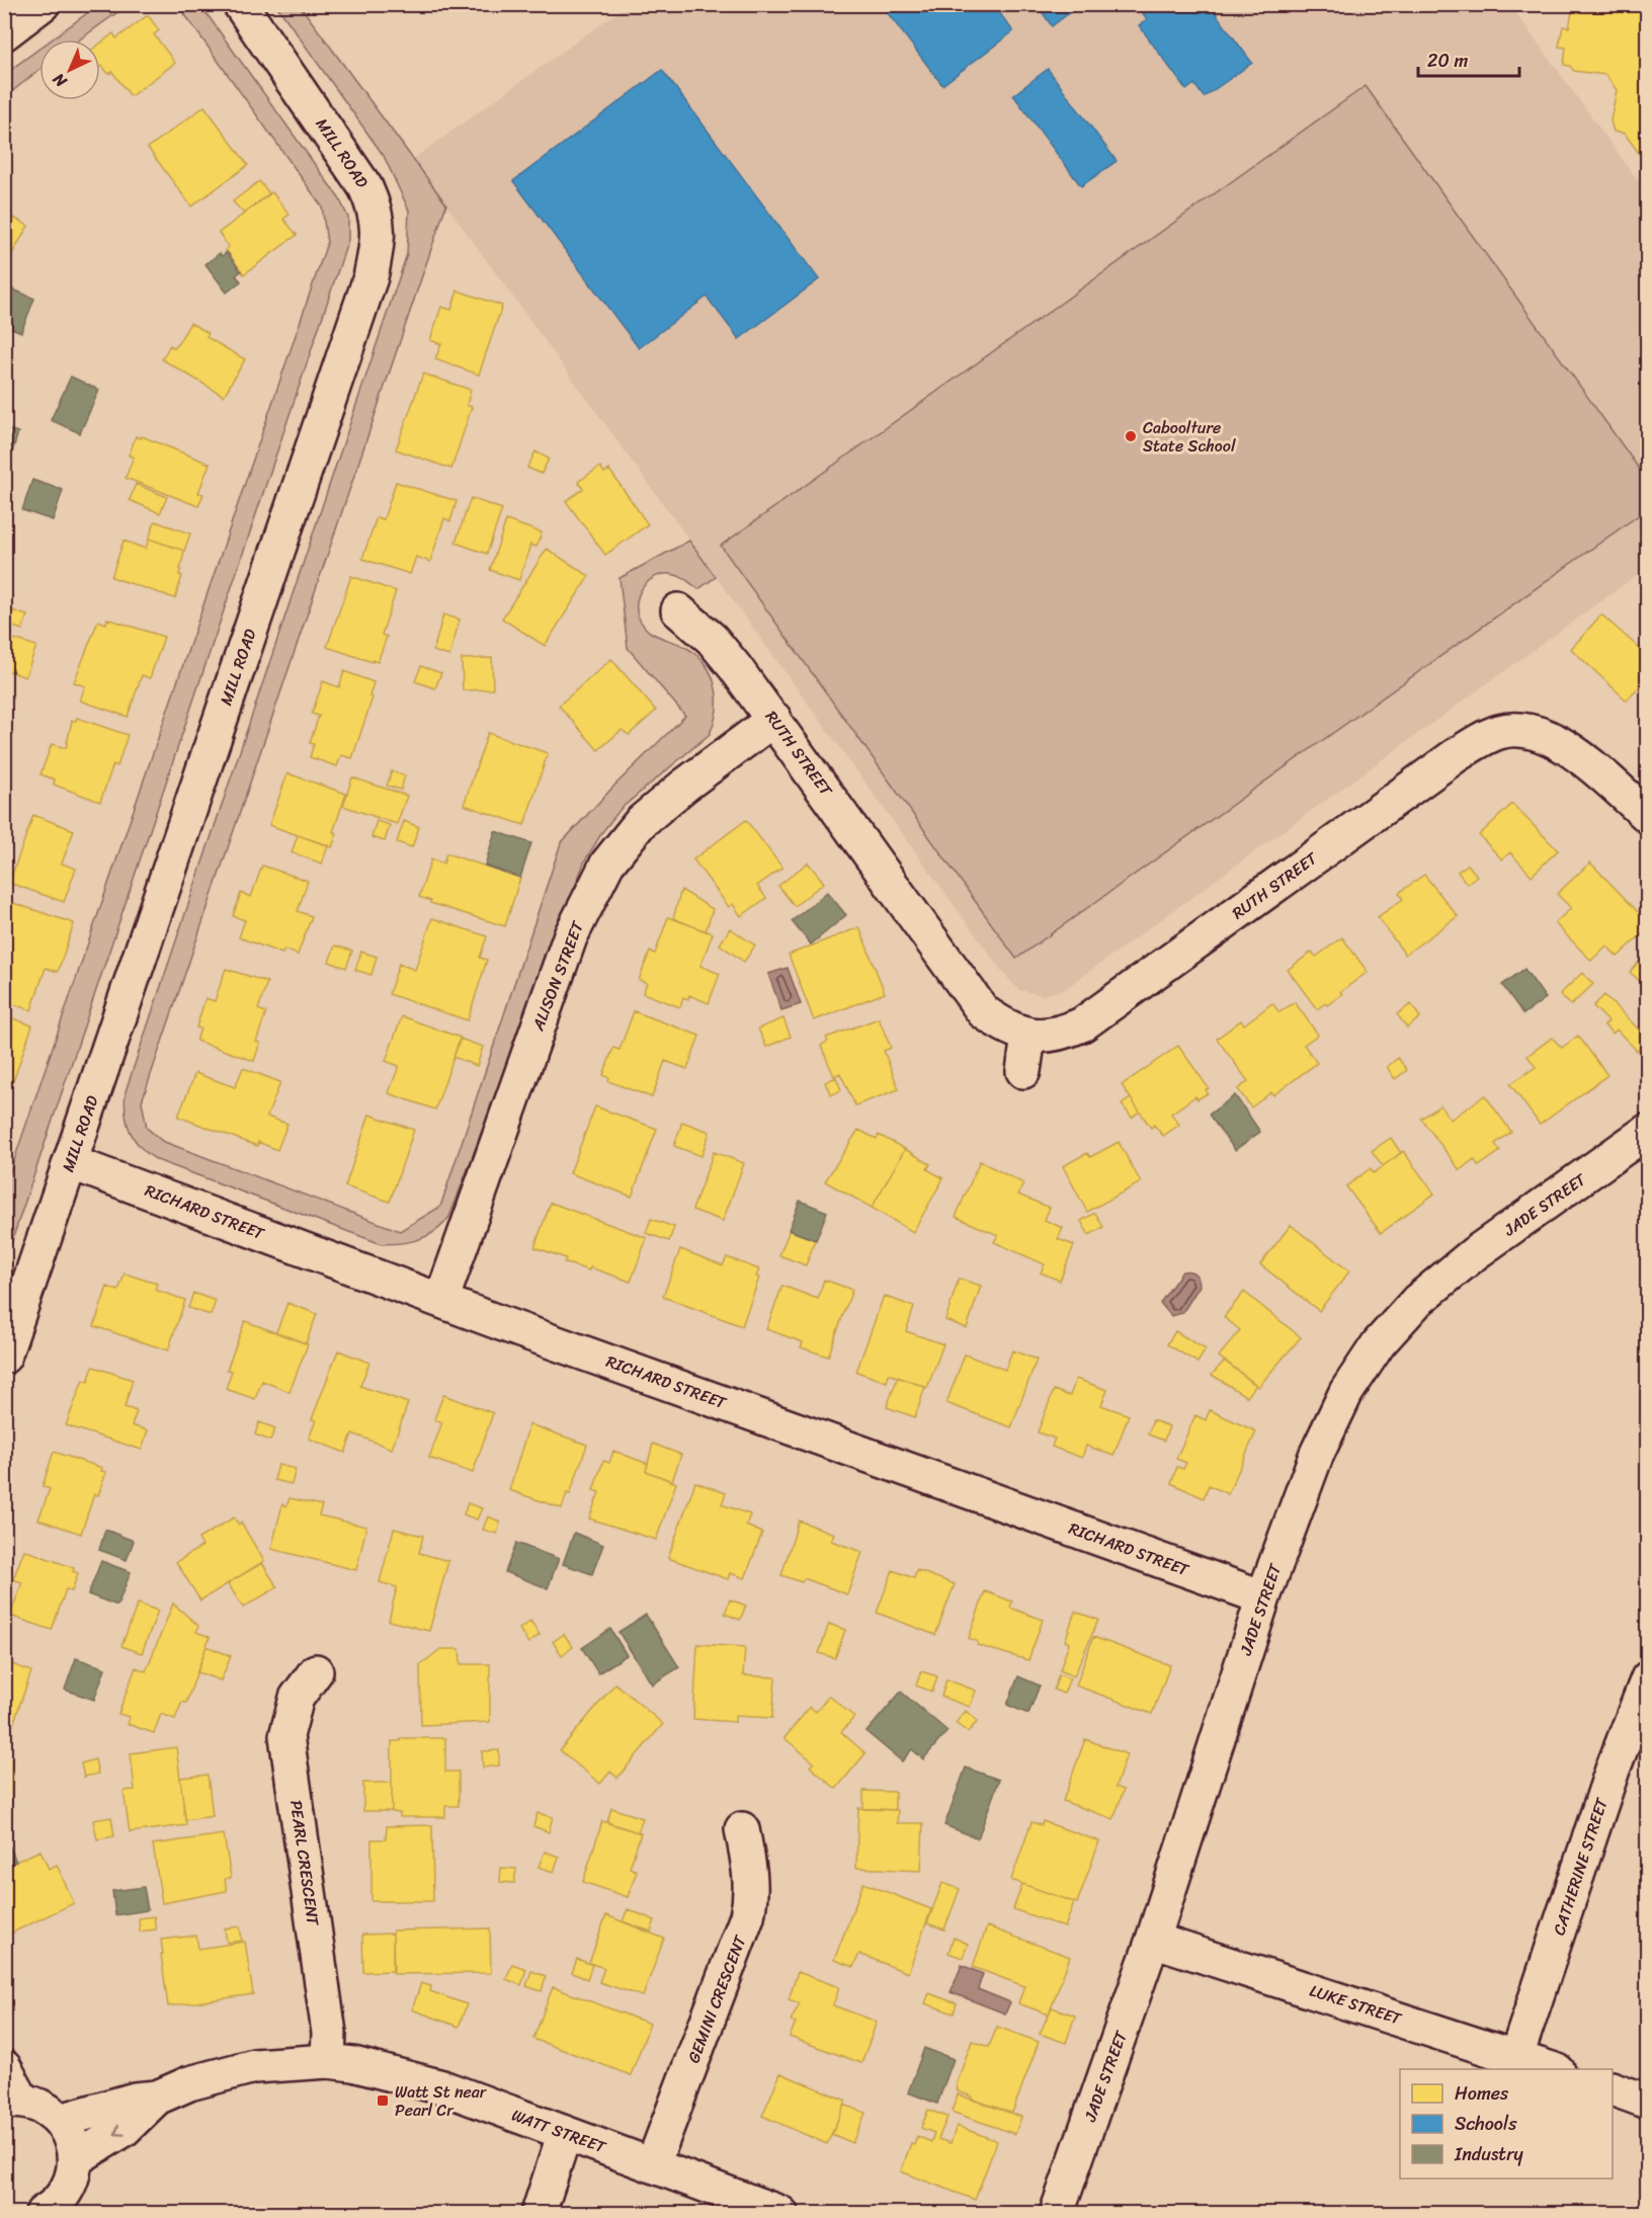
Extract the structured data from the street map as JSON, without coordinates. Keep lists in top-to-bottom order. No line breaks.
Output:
{"streets":{"street":["MILL ROAD","RUTH STREET","ALISON STREET","JADE STREET","RICHARD STREET","PEARL CRESCENT","CATHERINE STREET","GEMINI CRESCENT","LUKE STREET","WATT STREET"]},"crossings":[["MILL ROAD","RICHARD STREET"],["RUTH STREET","ALISON STREET"],["ALISON STREET","RICHARD STREET"],["JADE STREET","RICHARD STREET"],["JADE STREET","LUKE STREET"],["PEARL CRESCENT","WATT STREET"],["CATHERINE STREET","LUKE STREET"],["GEMINI CRESCENT","WATT STREET"]],"places":{"other":["Caboolture State School"],"transit":["Watt St near Pearl Cr"]},"legend":["Homes","Schools","Industry"],"scale_bar":"20 m","north":"bottom left"}
